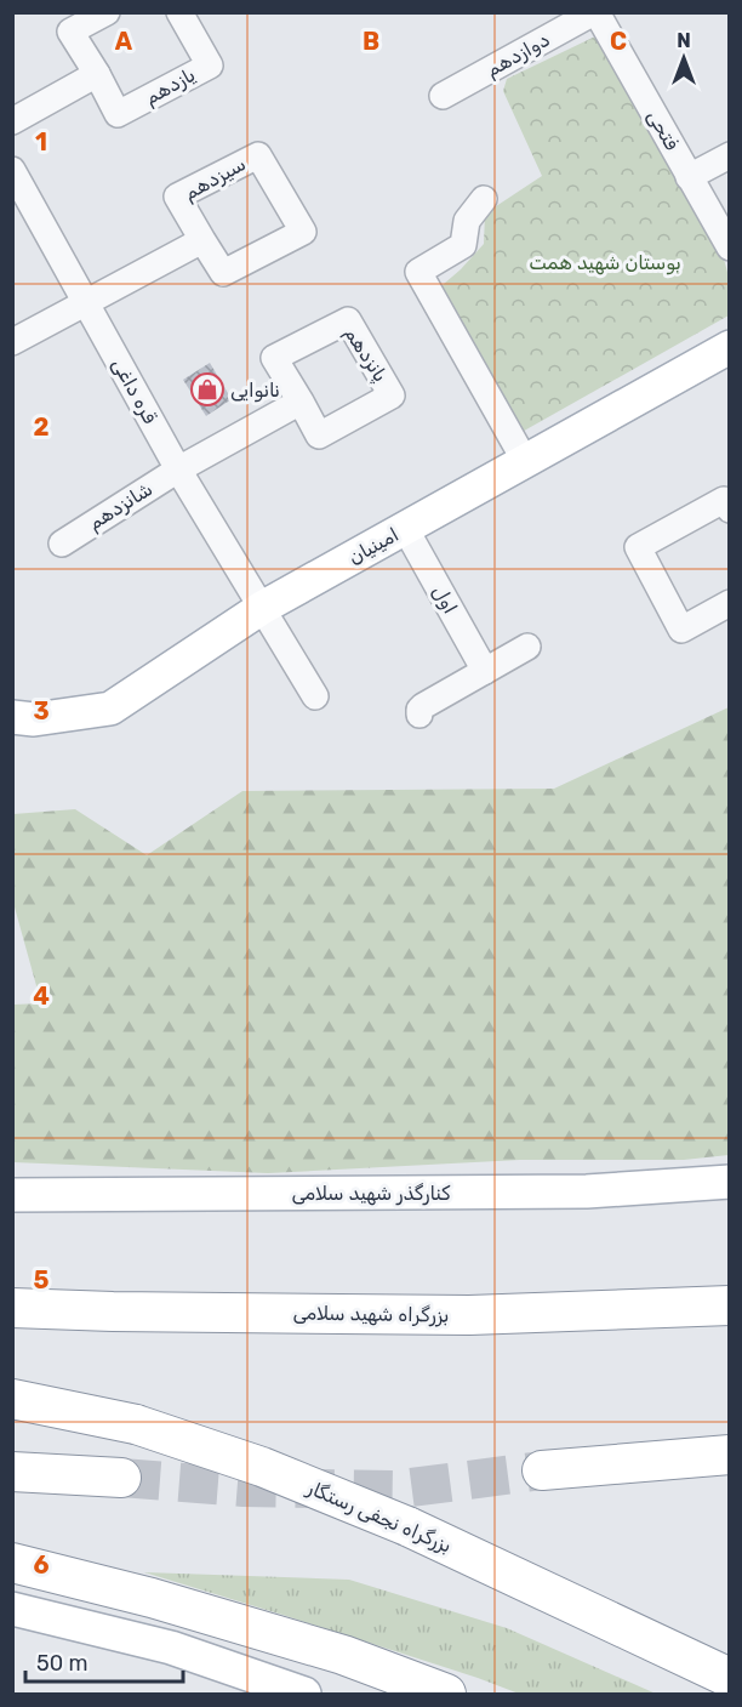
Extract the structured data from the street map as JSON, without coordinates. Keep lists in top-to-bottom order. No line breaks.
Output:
{"streets":{"highway":["بزرگراه شهید سلامی","بزرگراه نجفی رستگار"],"main road":["امینیان","کنارگذر شهید سلامی"],"street":["دوازدهم","یازدهم","فتحی","سیزدهم","پانزدهم","قره داغی","شانزدهم","اول"]},"crossings":[["دوازدهم","فتحی"],["قره داغی","شانزدهم"],["قره داغی","امینیان"],["امینیان","اول"]],"parks":["بوستان شهید همت"],"places":{"shop":["نانوایی"]},"scale_bar":"50 m","north":"top","grid":{"columns":["A","B","C"],"rows":["1","2","3","4","5","6"]}}
